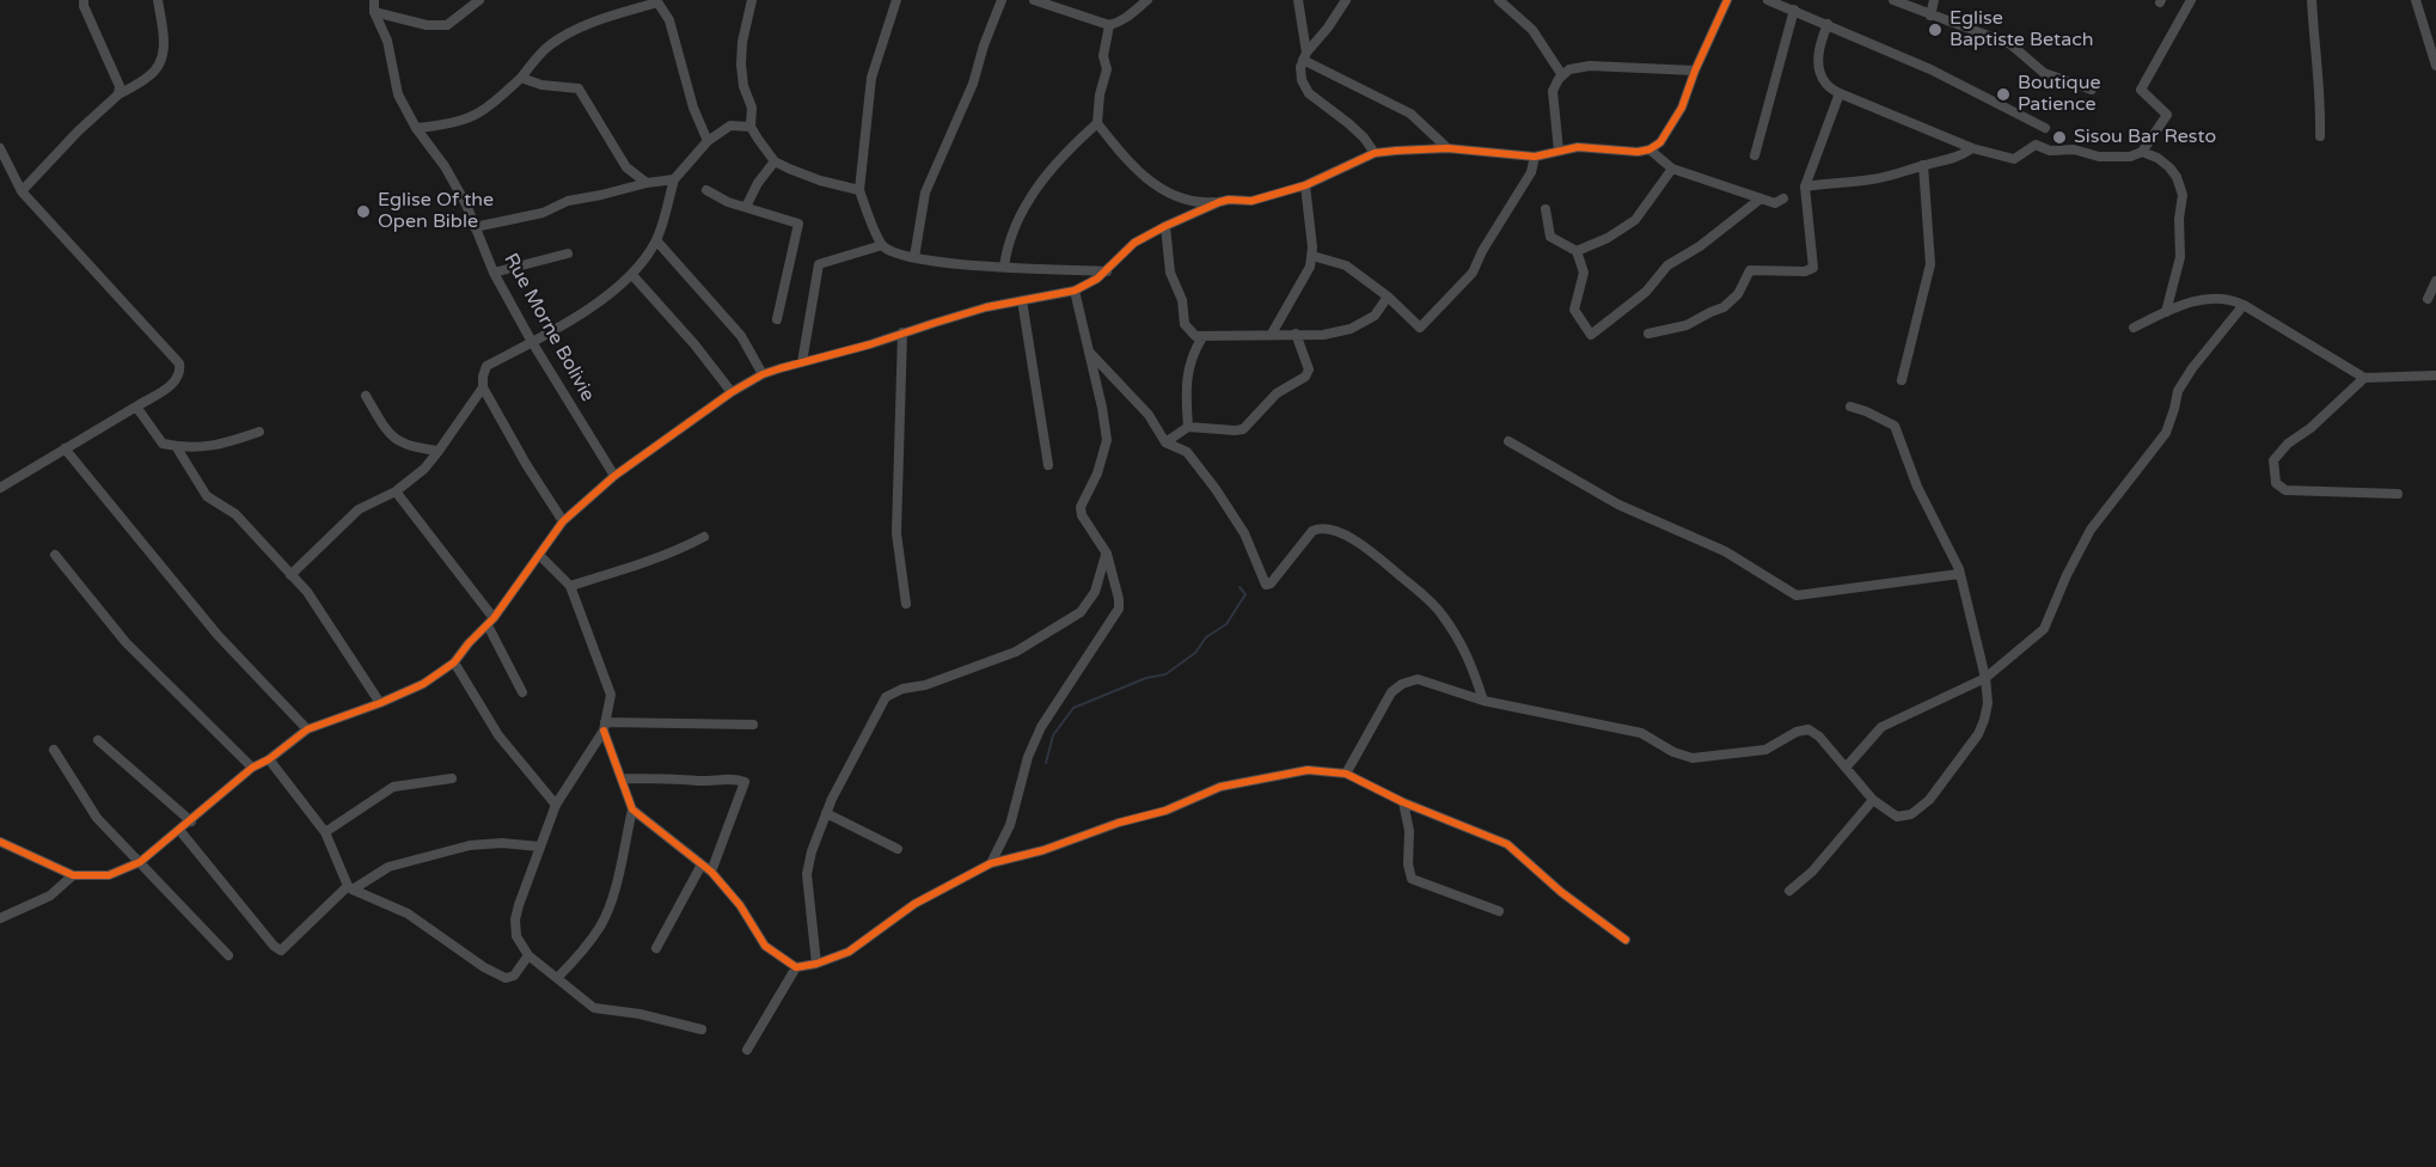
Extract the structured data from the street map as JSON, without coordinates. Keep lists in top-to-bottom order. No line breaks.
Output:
{"streets":{"street":["Rue Morne Bolivie"]},"places":["Eglise Baptiste Betach","Boutique Patience","Sisou Bar Resto","Eglise Of the Open Bible"]}
